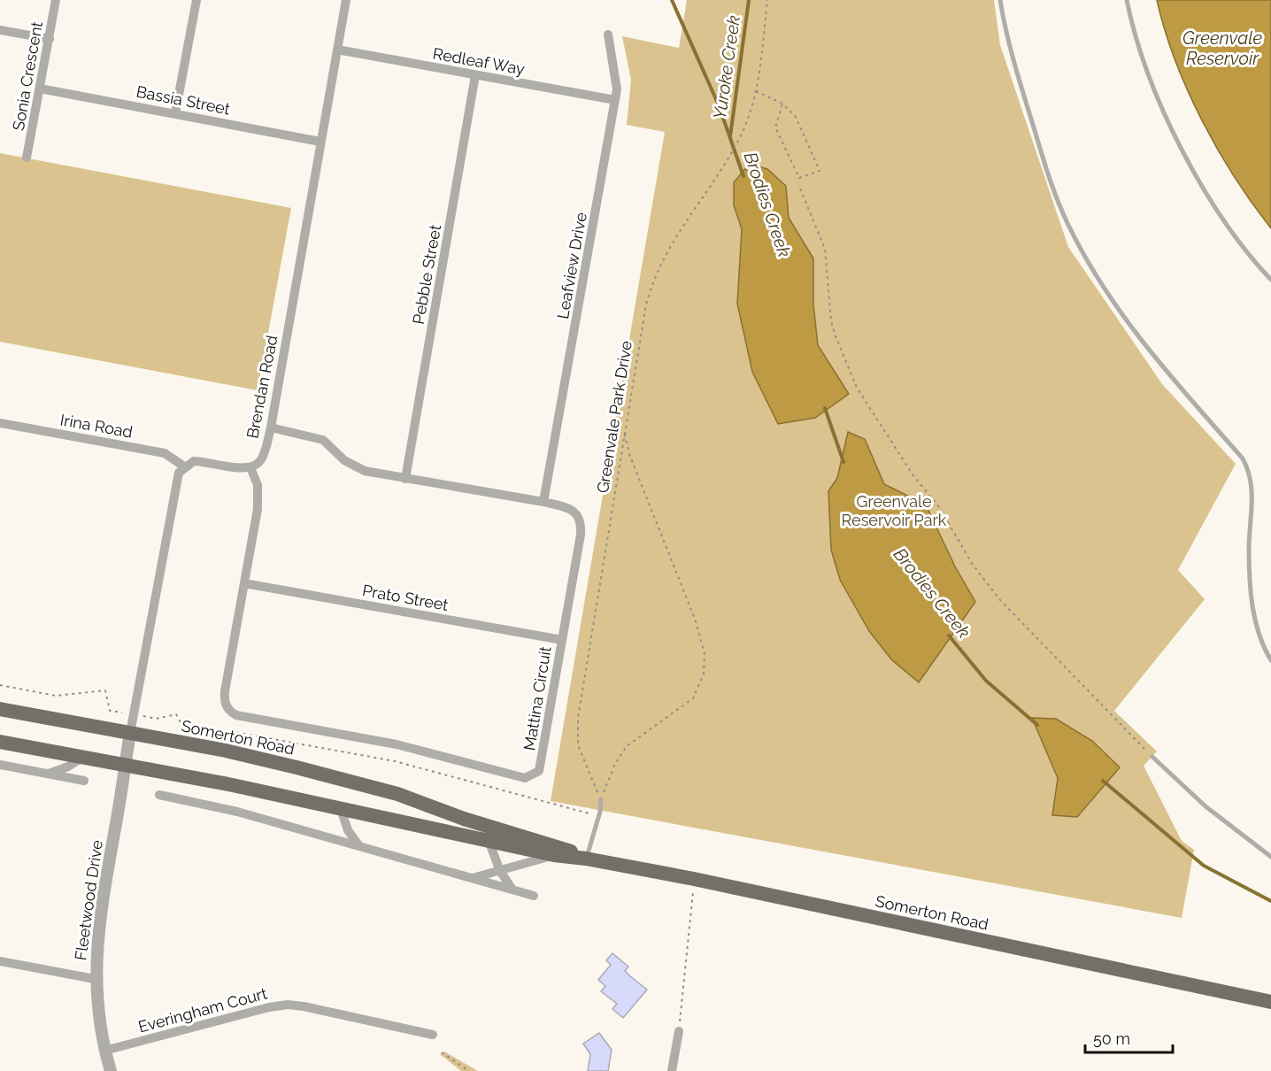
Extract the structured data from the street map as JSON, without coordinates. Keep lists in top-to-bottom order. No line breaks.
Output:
{"streets":{"main road":["Somerton Road"],"street":["Redleaf Way","Sonia Crescent","Bassia Street","Leafview Drive","Pebble Street","Brendan Road","Irina Road","Prato Street","Mattina Circuit","Fleetwood Drive","Everingham Court"],"path":["Greenvale Park Drive"]},"crossings":[["Redleaf Way","Leafview Drive"],["Redleaf Way","Pebble Street"],["Redleaf Way","Brendan Road"],["Sonia Crescent","Bassia Street"],["Bassia Street","Brendan Road"],["Leafview Drive","Mattina Circuit"],["Pebble Street","Mattina Circuit"],["Brendan Road","Mattina Circuit"],["Prato Street","Mattina Circuit"],["Somerton Road","Fleetwood Drive"],["Fleetwood Drive","Everingham Court"]],"water":["Greenvale Reservoir","Yuroke Creek","Brodies Creek"],"parks":["Greenvale Reservoir Park"],"scale_bar":"50 m"}
